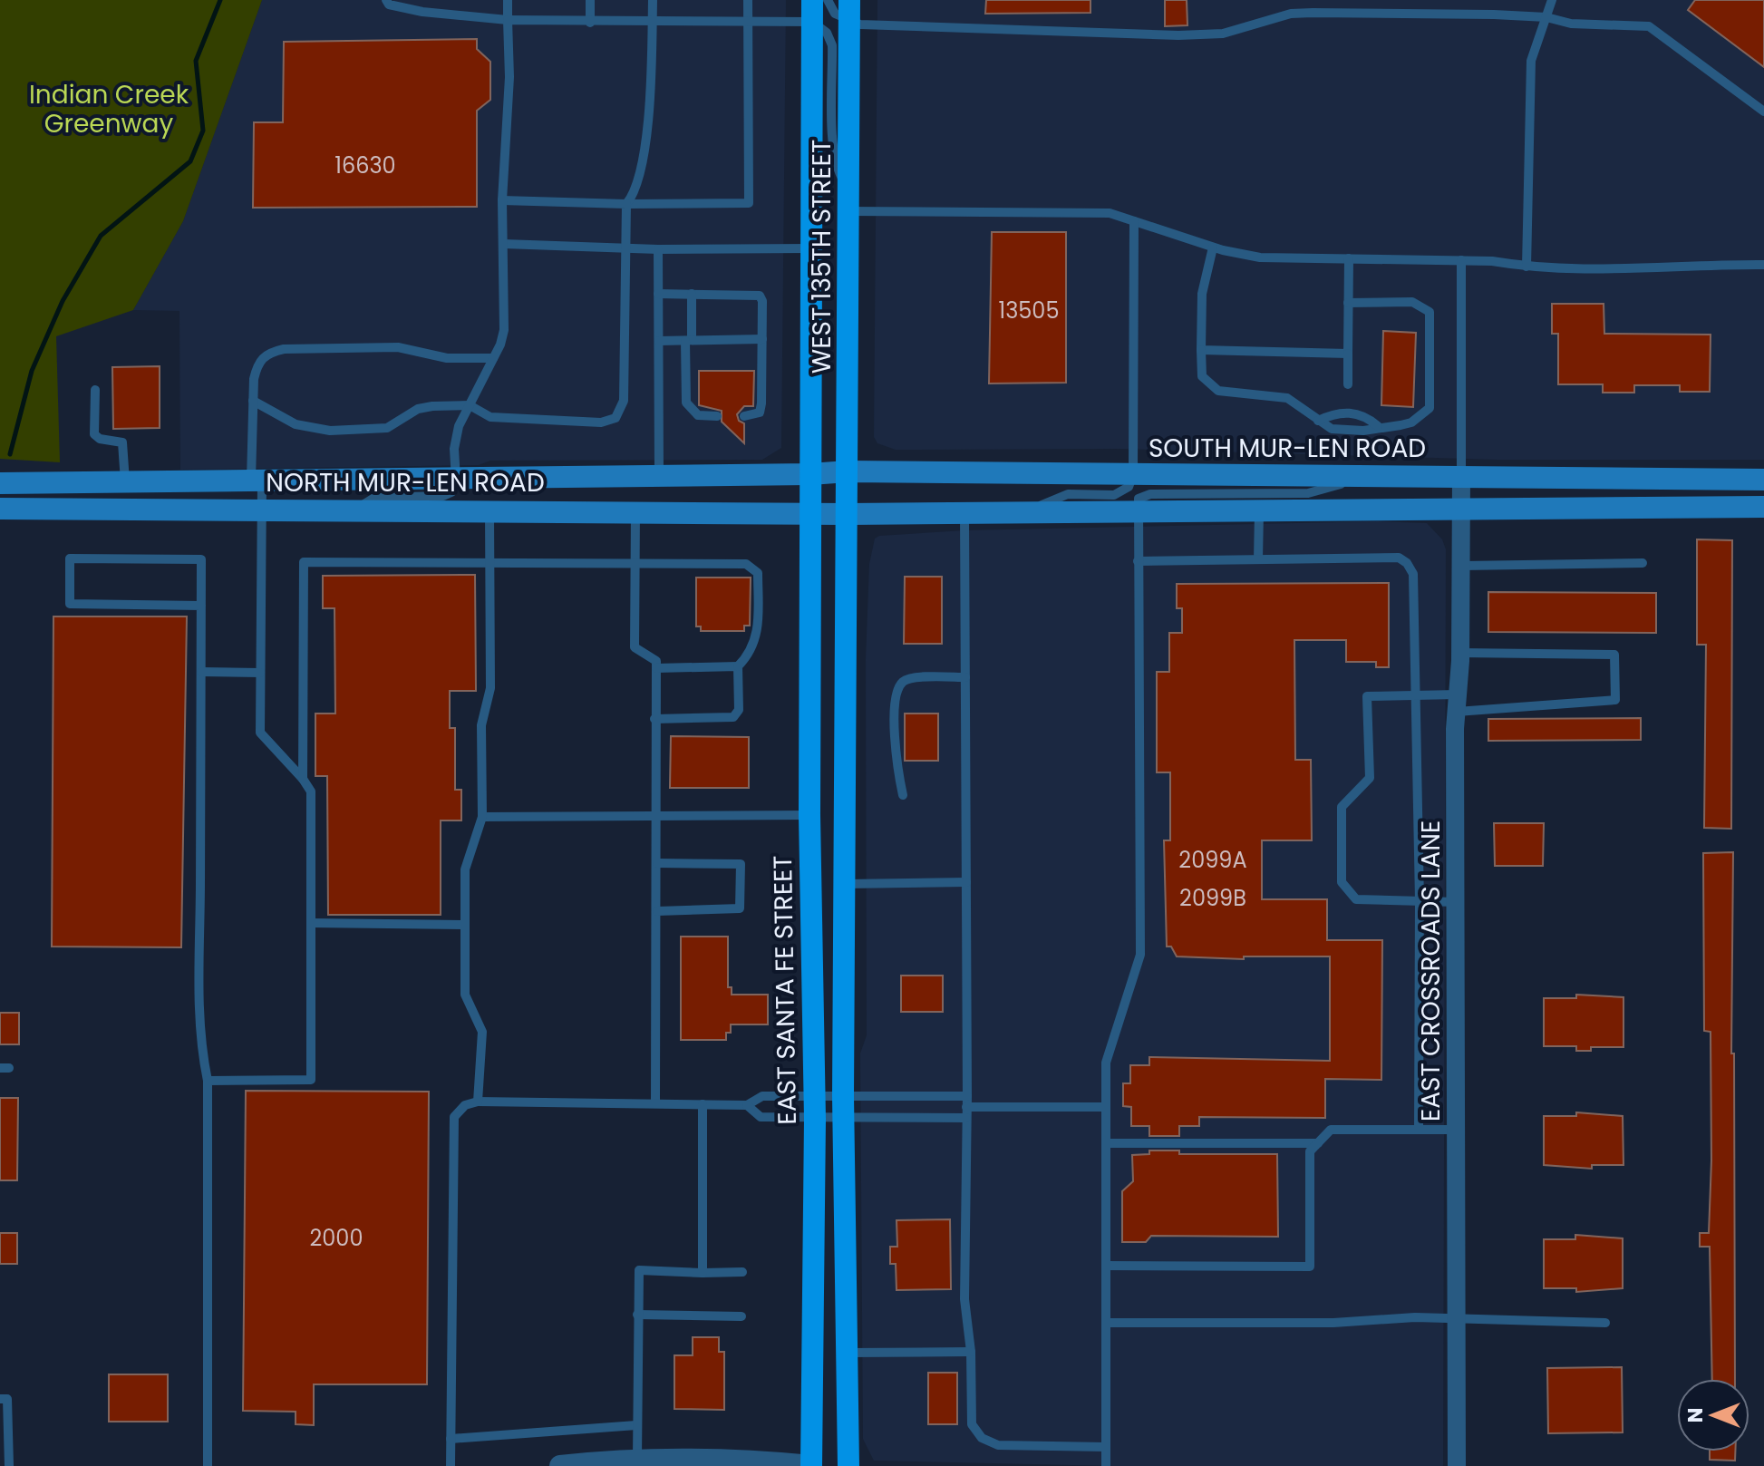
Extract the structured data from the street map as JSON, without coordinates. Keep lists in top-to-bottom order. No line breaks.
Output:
{"streets":{"main road":["WEST 135TH STREET","SOUTH MUR-LEN ROAD","NORTH MUR-LEN ROAD","EAST SANTA FE STREET"],"street":["EAST CROSSROADS LANE"]},"crossings":[["WEST 135TH STREET","SOUTH MUR-LEN ROAD"],["WEST 135TH STREET","NORTH MUR-LEN ROAD"],["WEST 135TH STREET","EAST SANTA FE STREET"],["SOUTH MUR-LEN ROAD","NORTH MUR-LEN ROAD"],["SOUTH MUR-LEN ROAD","EAST CROSSROADS LANE"],["NORTH MUR-LEN ROAD","EAST SANTA FE STREET"]],"parks":["Indian Creek Greenway"],"house_numbers":["16630","13505","2099A","2099B","2000"],"north":"left"}
